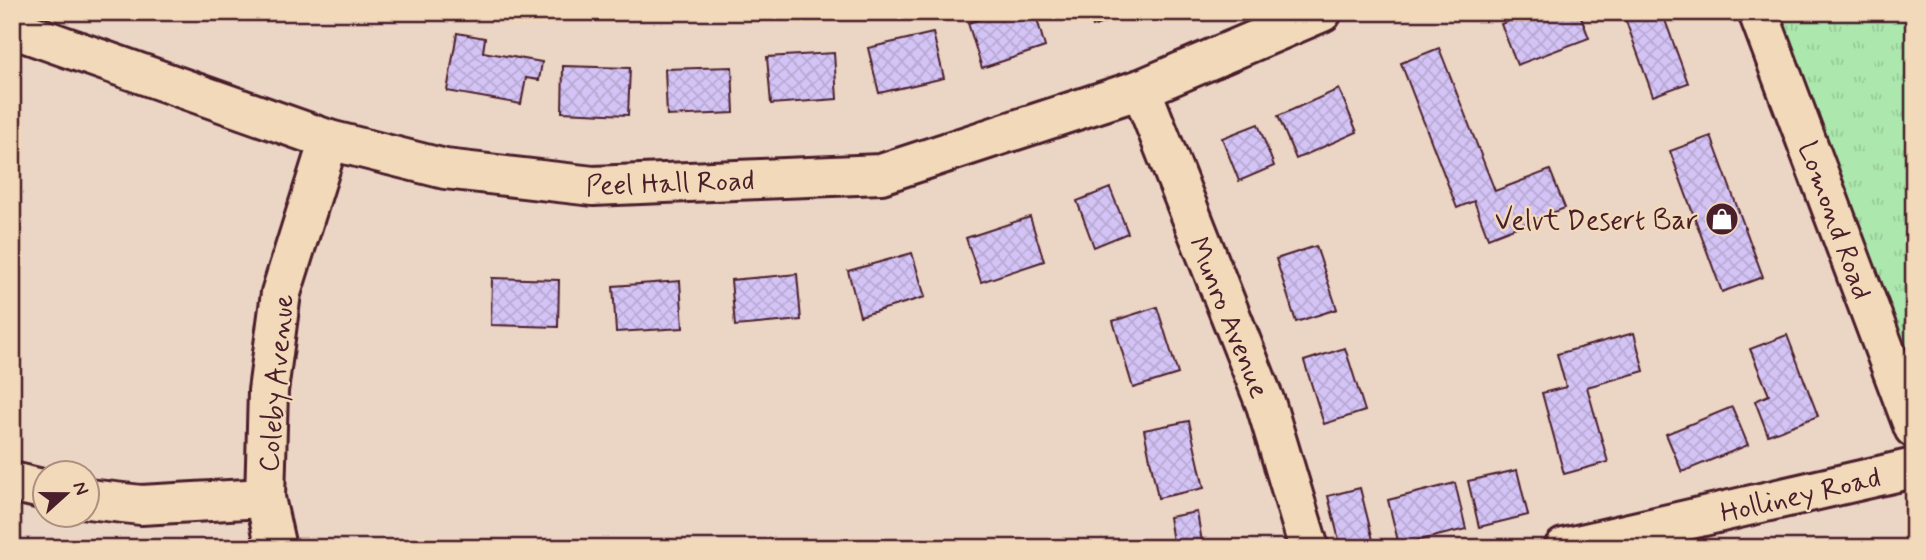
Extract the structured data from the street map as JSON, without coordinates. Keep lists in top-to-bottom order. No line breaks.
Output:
{"streets":{"street":["Peel Hall Road","Lomond Road","Munro Avenue","Coleby Avenue","Holliney Road"]},"crossings":[["Peel Hall Road","Munro Avenue"],["Peel Hall Road","Coleby Avenue"]],"places":{"shop":["Velvt Desert Bar"]},"north":"right"}
